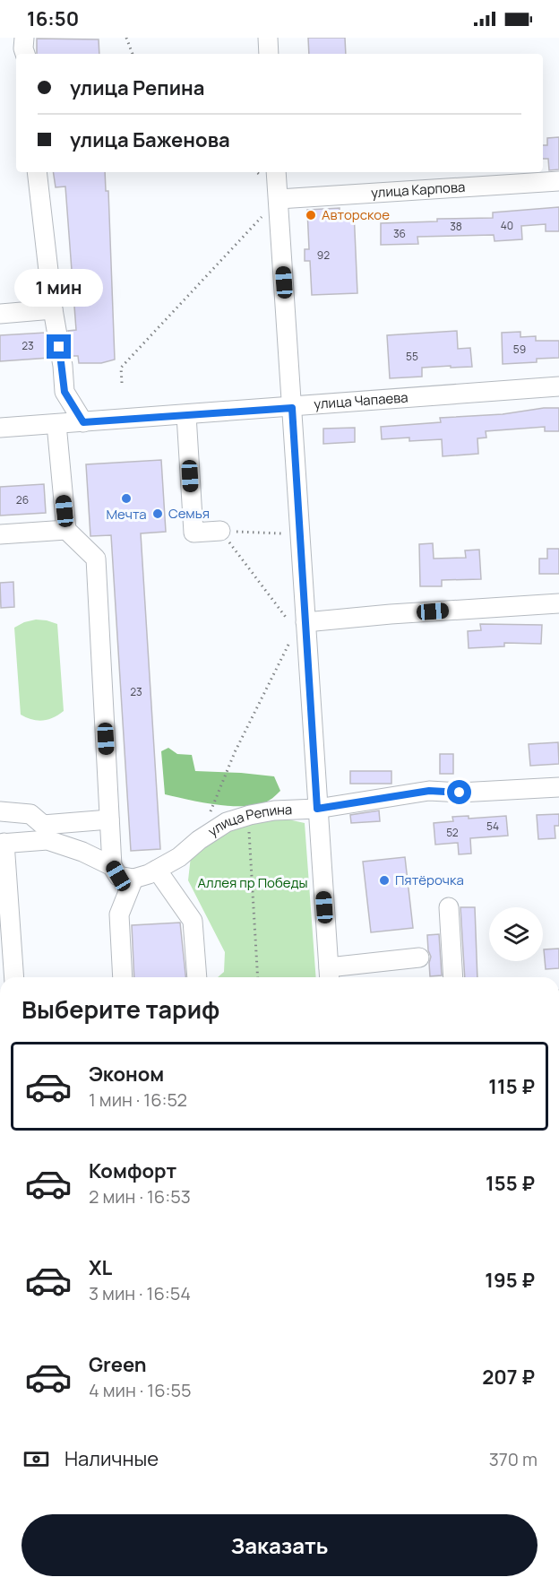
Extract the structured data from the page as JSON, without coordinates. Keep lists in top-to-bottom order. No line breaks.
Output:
{"streets":{"street":["улица Карпова","улица Чапаева","улица Репина"]},"parks":["Аллея пр Победы"],"places":["Авторское","Мечта","Семья","Пятёрочка"],"house_numbers":["40","38","36","92","23","59","55","26","23","54","52"],"page":{"status":"16:50","banner":["улица Репина","улица Баженова"],"bubble":"1 мин","heading":"Выберите тариф","list":[{"name":"Эконом","note":"1 мин · 16:52","value":"115 ₽"},{"name":"Комфорт","note":"2 мин · 16:53","value":"155 ₽"},{"name":"XL","note":"3 мин · 16:54","value":"195 ₽"},{"name":"Green","note":"4 мин · 16:55","value":"207 ₽"}],"pay":["Наличные","370 m"],"buttons":"Заказать"}}
